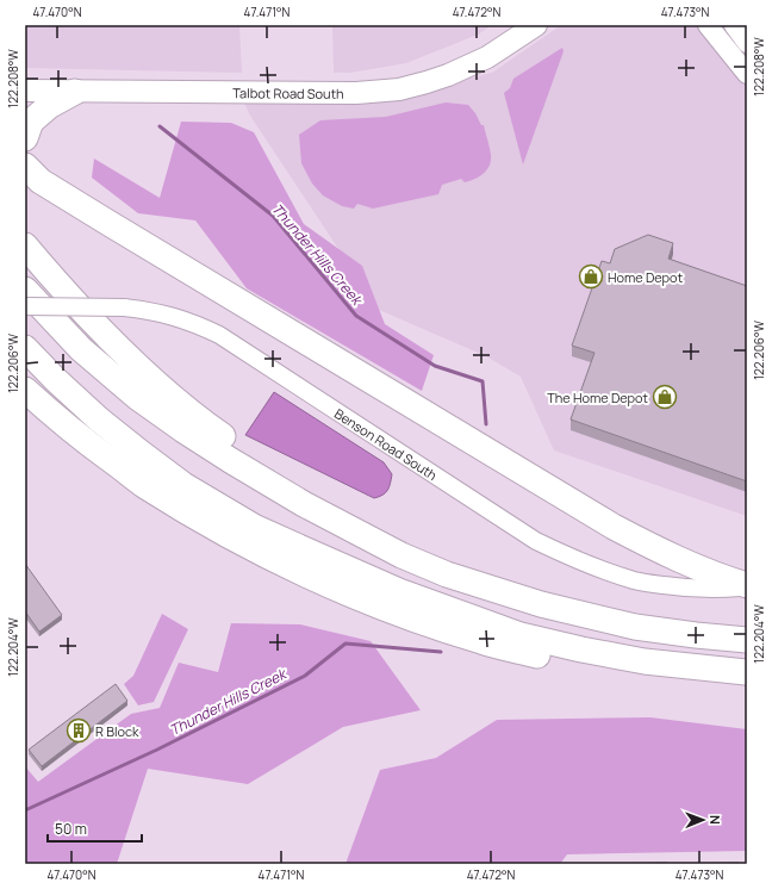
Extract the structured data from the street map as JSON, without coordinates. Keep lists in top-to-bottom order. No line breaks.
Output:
{"streets":{"main road":["Talbot Road South"],"street":["Benson Road South"]},"water":["Thunder Hills Creek"],"places":{"shop":["Home Depot","The Home Depot"],"building":["R Block"]},"scale_bar":"50 m","north":"right","coordinates":["47.470°N","47.471°N","47.472°N","47.473°N","122.208°W","122.206°W","122.204°W"]}
